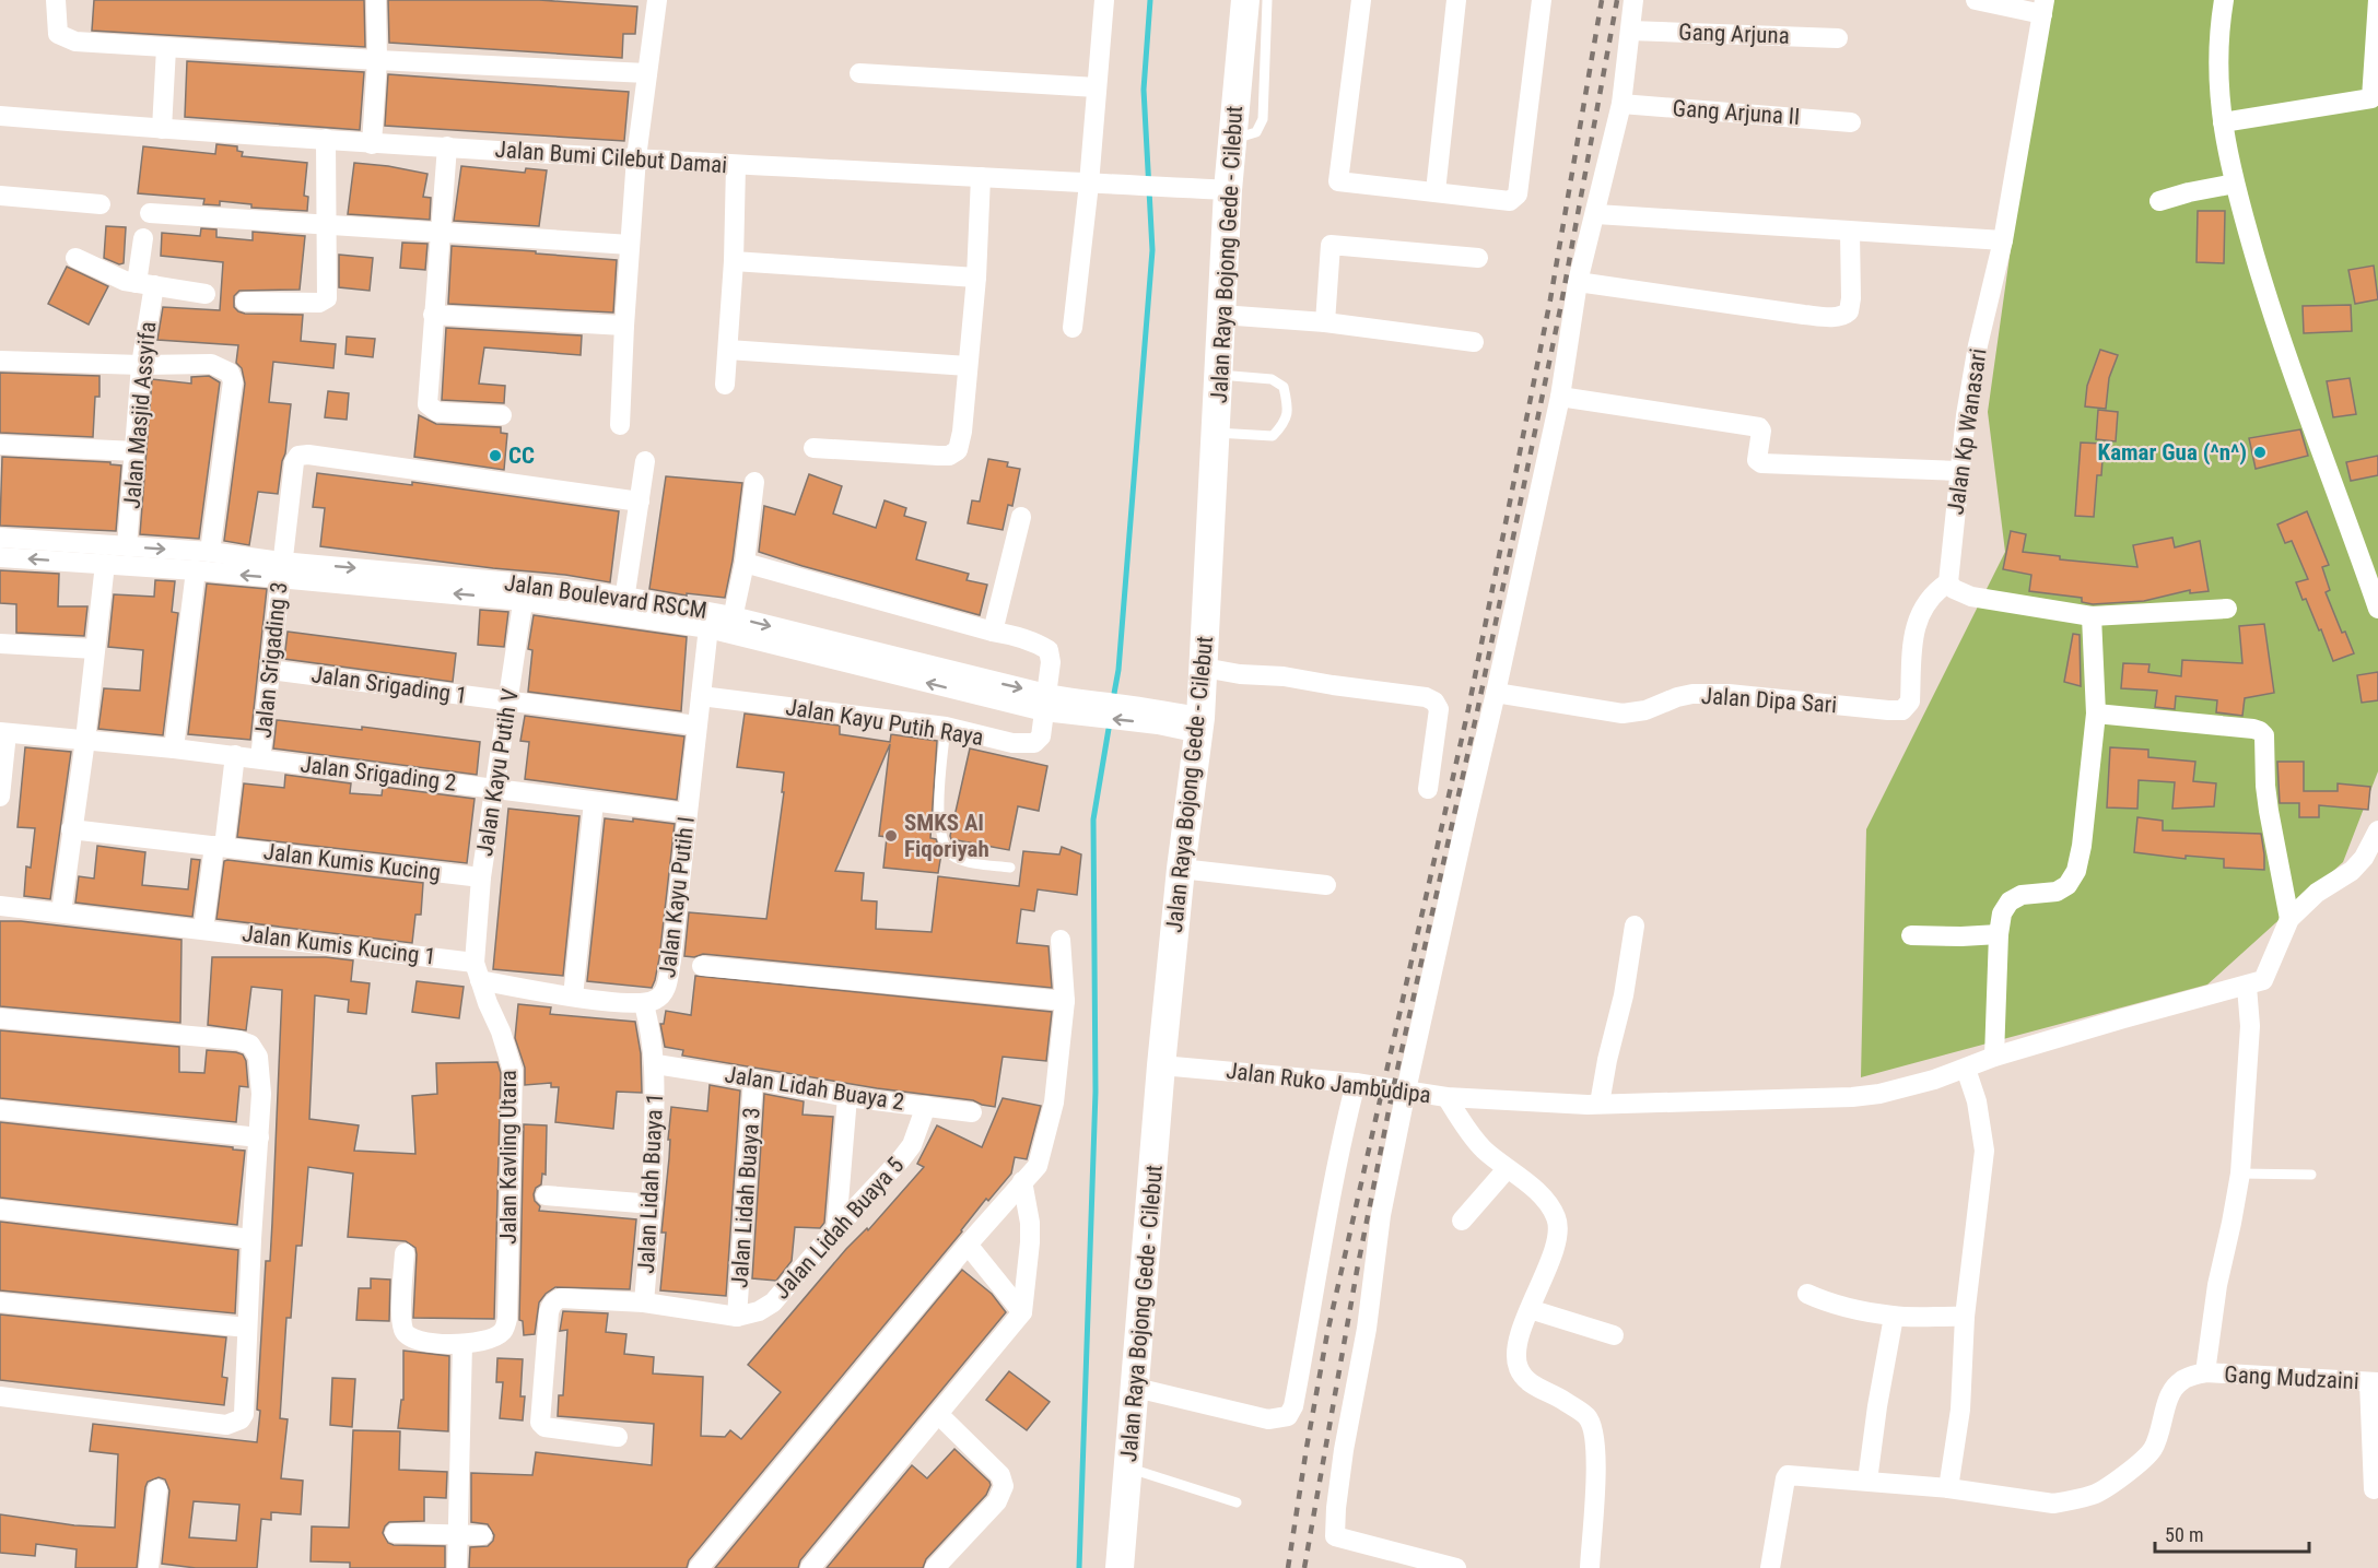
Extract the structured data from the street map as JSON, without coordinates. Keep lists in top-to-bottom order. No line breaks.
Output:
{"streets":{"main road":["Jalan Raya Bojong Gede - Cilebut"],"street":["Gang Arjuna","Gang Arjuna II","Jalan Bumi Cilebut Damai","Jalan Masjid Assyifa","Jalan Kp Wanasari","Jalan Boulevard RSCM","Jalan Srigading 3","Jalan Srigading 1","Jalan Dipa Sari","Jalan Kayu Putih Raya","Jalan Kayu Putih V","Jalan Srigading 2","Jalan Kumis Kucing","Jalan Kayu Putih I","Jalan Kumis Kucing 1","Jalan Ruko Jambudipa","Jalan Lidah Buaya 2","Jalan Kavling Utara","Jalan Lidah Buaya 1","Jalan Lidah Buaya 3","Jalan Lidah Buaya 5","Gang Mudzaini"]},"crossings":[["Jalan Bumi Cilebut Damai","Jalan Raya Bojong Gede - Cilebut"],["Jalan Raya Bojong Gede - Cilebut","Jalan Boulevard RSCM"],["Jalan Raya Bojong Gede - Cilebut","Jalan Ruko Jambudipa"],["Jalan Masjid Assyifa","Jalan Boulevard RSCM"],["Jalan Kp Wanasari","Jalan Dipa Sari"],["Jalan Boulevard RSCM","Jalan Srigading 3"],["Jalan Boulevard RSCM","Jalan Kayu Putih Raya"],["Jalan Boulevard RSCM","Jalan Kayu Putih V"],["Jalan Boulevard RSCM","Jalan Kayu Putih I"],["Jalan Srigading 3","Jalan Srigading 1"],["Jalan Srigading 3","Jalan Srigading 2"],["Jalan Srigading 1","Jalan Kayu Putih V"],["Jalan Srigading 1","Jalan Kayu Putih I"],["Jalan Kayu Putih Raya","Jalan Kayu Putih I"],["Jalan Kayu Putih V","Jalan Srigading 2"],["Jalan Kayu Putih V","Jalan Kumis Kucing"],["Jalan Kayu Putih V","Jalan Kayu Putih I"],["Jalan Kayu Putih V","Jalan Kumis Kucing 1"],["Jalan Kayu Putih V","Jalan Kavling Utara"],["Jalan Srigading 2","Jalan Kayu Putih I"],["Jalan Kayu Putih I","Jalan Kumis Kucing 1"],["Jalan Kayu Putih I","Jalan Kavling Utara"],["Jalan Kayu Putih I","Jalan Lidah Buaya 1"],["Jalan Kumis Kucing 1","Jalan Kavling Utara"],["Jalan Lidah Buaya 2","Jalan Lidah Buaya 1"],["Jalan Lidah Buaya 2","Jalan Lidah Buaya 3"],["Jalan Lidah Buaya 2","Jalan Lidah Buaya 5"],["Jalan Lidah Buaya 1","Jalan Lidah Buaya 5"],["Jalan Lidah Buaya 3","Jalan Lidah Buaya 5"]],"places":["Kamar Gua (^n^)","CC","SMKS Al Fiqoriyah"],"scale_bar":"50 m"}
